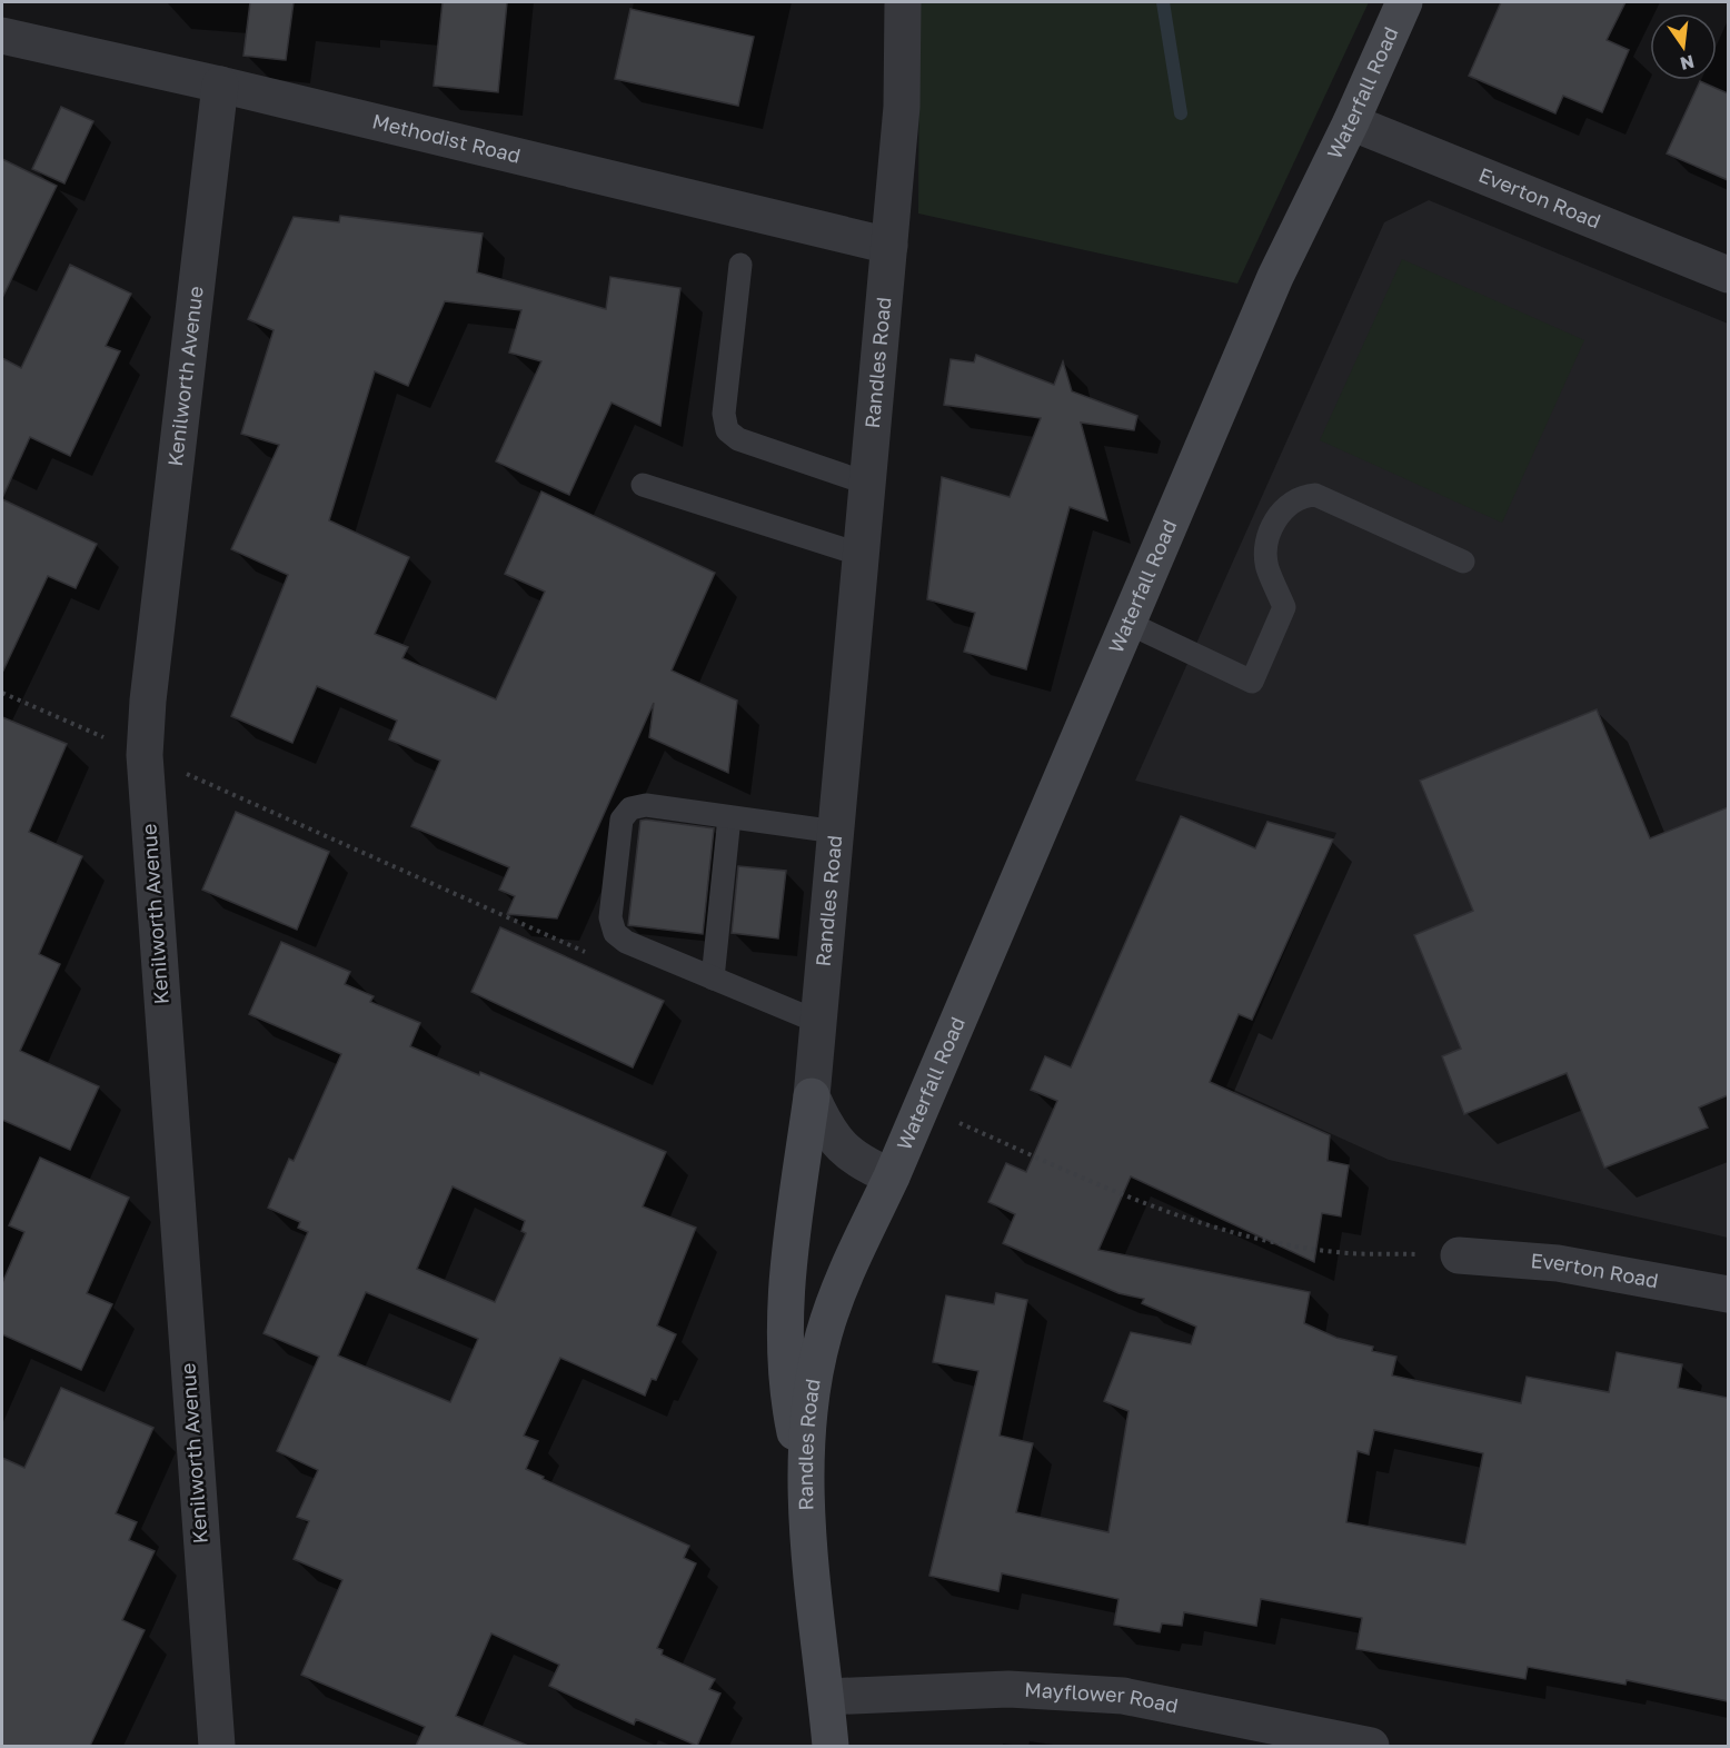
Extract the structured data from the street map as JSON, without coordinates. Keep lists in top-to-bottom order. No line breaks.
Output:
{"streets":{"street":["Waterfall Road","Methodist Road","Everton Road","Randles Road","Kenilworth Avenue","Mayflower Road"]},"crossings":[["Waterfall Road","Everton Road"],["Waterfall Road","Randles Road"],["Methodist Road","Randles Road"],["Methodist Road","Kenilworth Avenue"],["Randles Road","Mayflower Road"]],"north":"bottom"}
